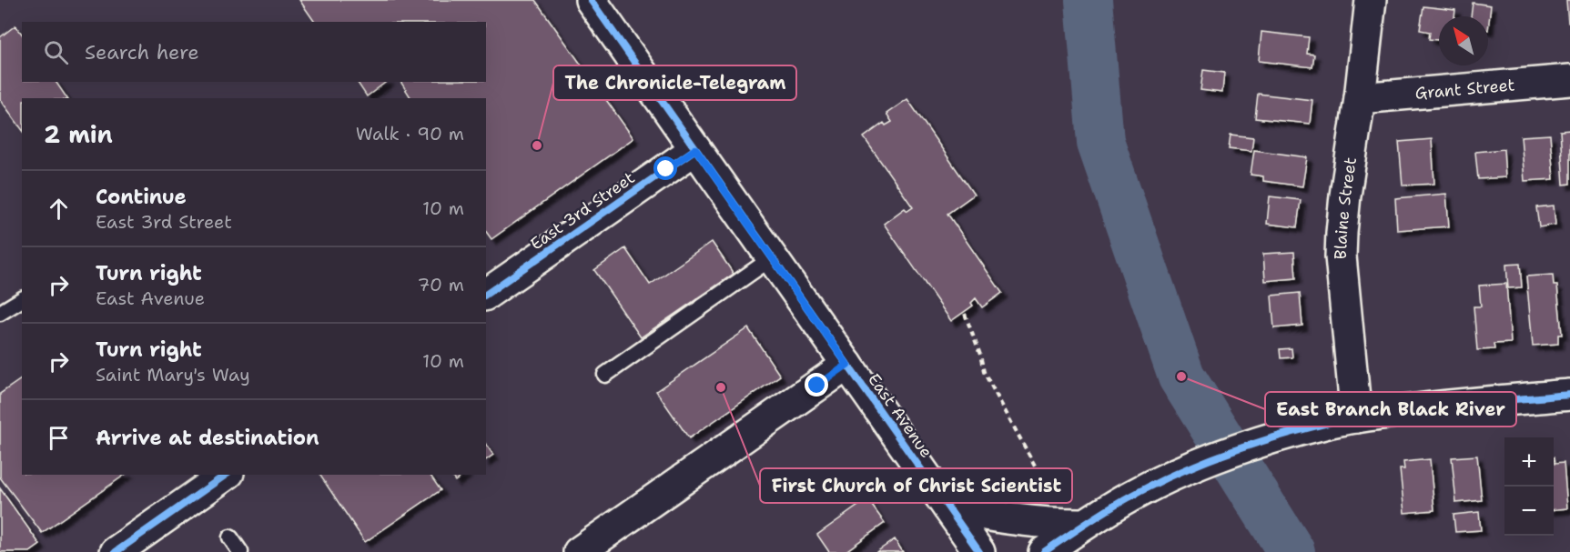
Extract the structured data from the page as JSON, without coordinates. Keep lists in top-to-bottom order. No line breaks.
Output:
{"streets":{"street":["Grant Street","Blaine Street","East 3rd Street","East Avenue"]},"crossings":[["Grant Street","Blaine Street"],["East 3rd Street","East Avenue"]],"places":["The Chronicle-Telegram","East Branch Black River","First Church of Christ Scientist"],"north":"top left","page":{"search":"Search here","heading":["2 min","Walk · 90 m"],"list":[["Continue","East 3rd Street","10 m"],["Turn right","East Avenue","70 m"],["Turn right","Saint Mary's Way","10 m"],"Arrive at destination"],"map_buttons":["+","−"]}}
